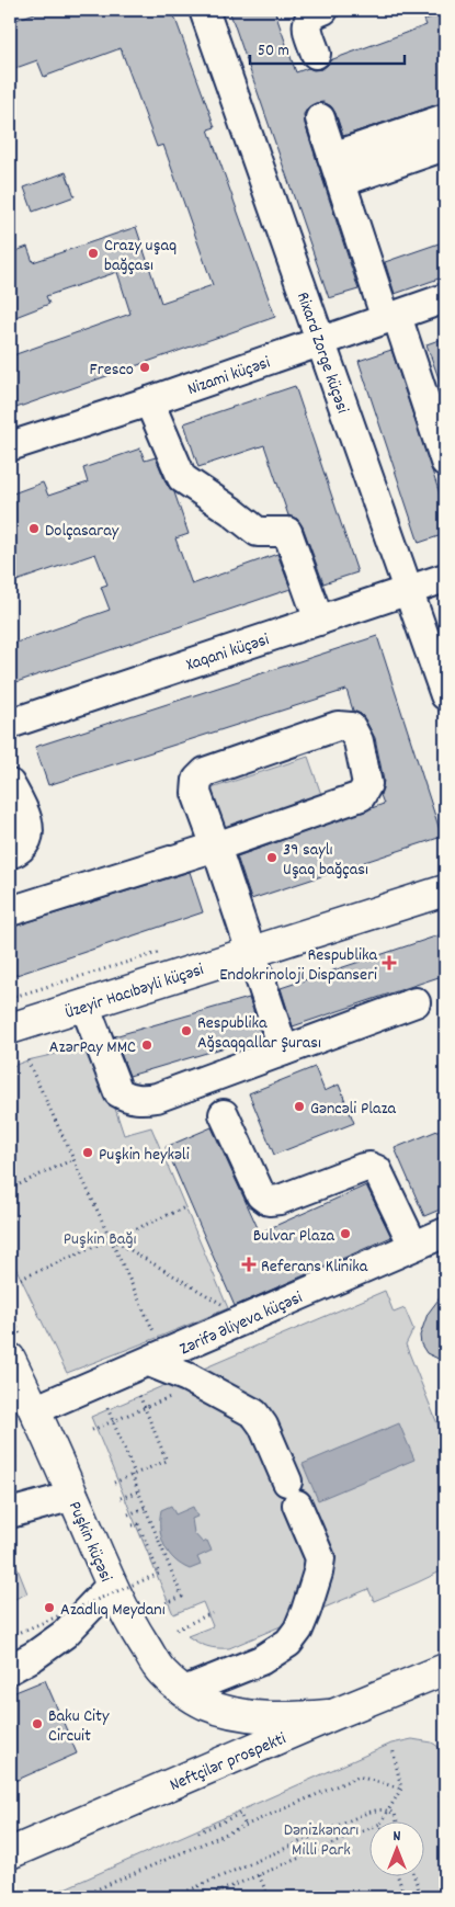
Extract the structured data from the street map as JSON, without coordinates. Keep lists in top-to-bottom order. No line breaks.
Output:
{"streets":{"main road":["Üzeyir Hacıbəyli küçəsi","Puşkin küçəsi","Neftçilər prospekti"],"street":["Rixard Zorge küçəsi","Nizami küçəsi","Xaqani küçəsi","Zərifə Əliyeva küçəsi"]},"crossings":[["Rixard Zorge küçəsi","Nizami küçəsi"],["Rixard Zorge küçəsi","Xaqani küçəsi"],["Zərifə Əliyeva küçəsi","Puşkin küçəsi"],["Puşkin küçəsi","Neftçilər prospekti"]],"parks":["Puşkin Bağı","Dənizkənarı Milli Park"],"places":{"other":["Crazy uşaq bağçası","Fresco","Dolçasaray","39 saylı Uşaq bağçası","Respublika Ağsaqqallar Şurası","AzərPay MMC","Gəncəli Plaza","Puşkin heykəli","Bulvar Plaza","Azadlıq Meydanı","Baku City Circuit"],"health":["Respublika Endokrinoloji Dispanseri","Referans Klinika"]},"scale_bar":"50 m","north":"top"}
